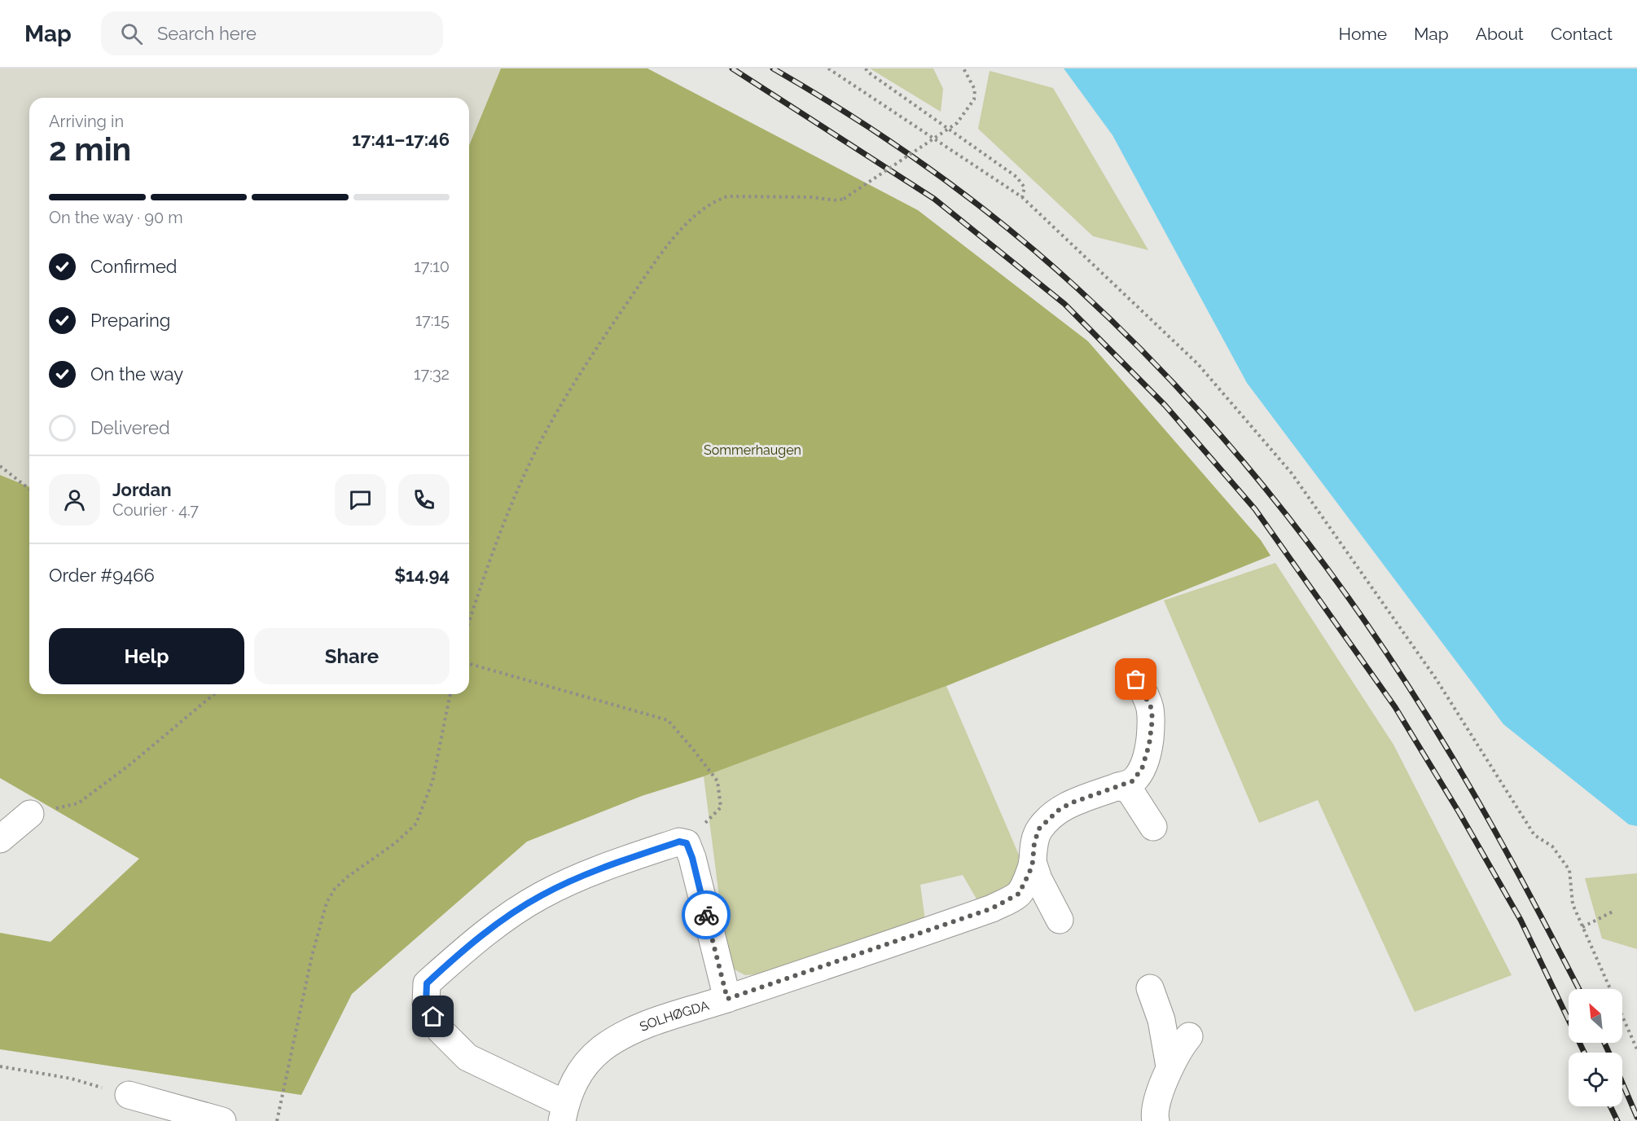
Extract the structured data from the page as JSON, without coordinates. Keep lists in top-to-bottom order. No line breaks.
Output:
{"streets":{"street":["SOLHØGDA"]},"parks":["Sommerhaugen"],"north":"top left","page":{"header":"Map","search":"Search here","nav":["Home","Map","About","Contact"],"heading":["2 min","Arriving in","17:41–17:46"],"panel":["Jordan","Courier · 4.7","Order #9466","$14.94"],"bar":"On the way · 90 m","list":[["Confirmed","17:10"],["Preparing","17:15"],["On the way","17:32"],"Delivered"],"buttons":["Help","Share"]}}
